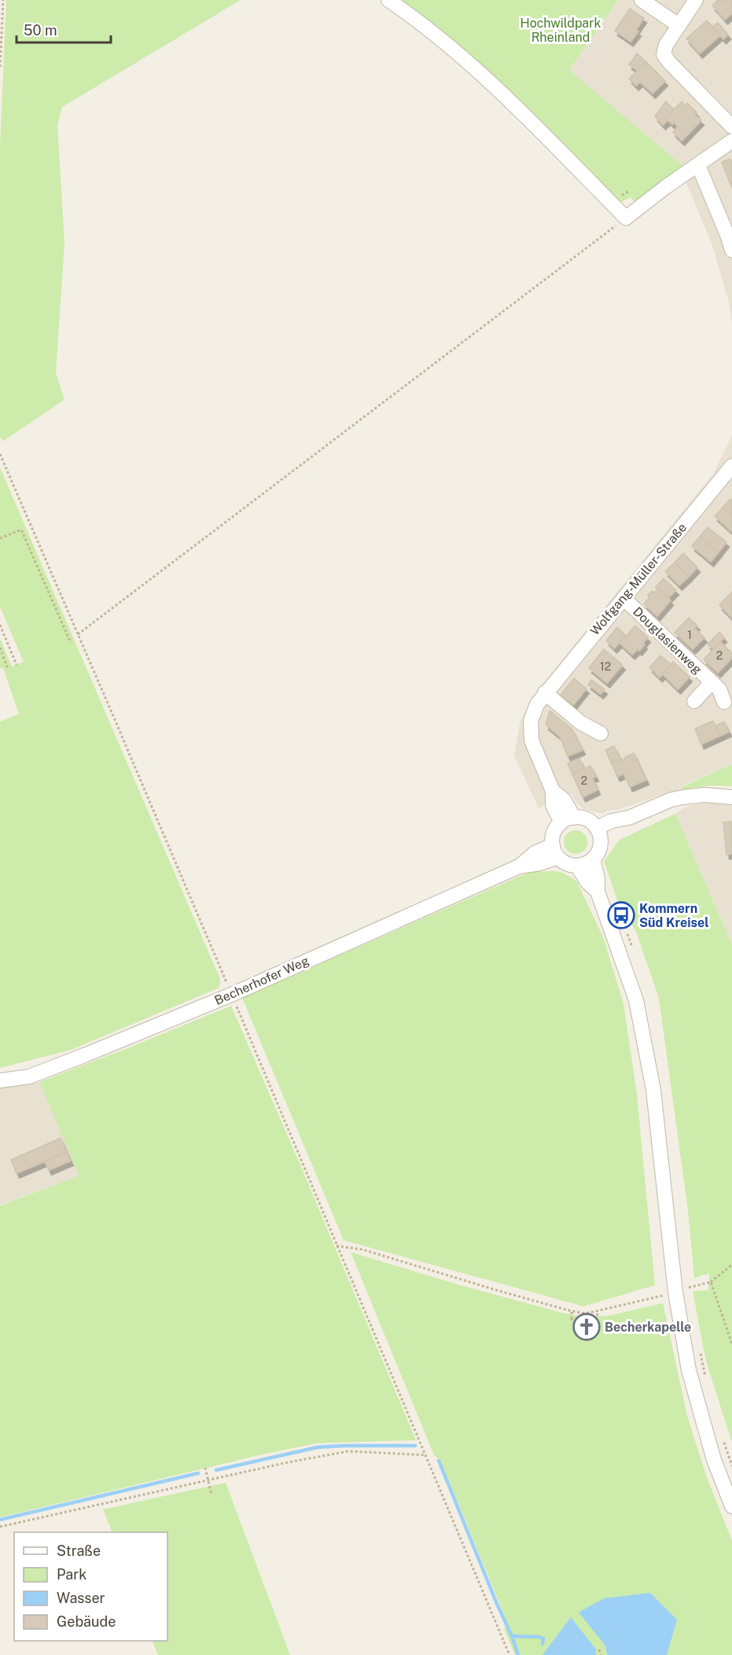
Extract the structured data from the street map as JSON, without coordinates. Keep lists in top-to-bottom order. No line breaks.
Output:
{"streets":{"street":["Wolfgang-Müller-Straße","Douglasienweg","Becherhofer Weg"]},"crossings":[["Wolfgang-Müller-Straße","Douglasienweg"],["Wolfgang-Müller-Straße","Becherhofer Weg"]],"parks":["Hochwildpark Rheinland"],"places":{"bus stop":["Kommern Süd Kreisel"],"church":["Becherkapelle"]},"house_numbers":["1","2","12","2"],"legend":["Straße","Park","Wasser","Gebäude"],"scale_bar":"50 m"}
